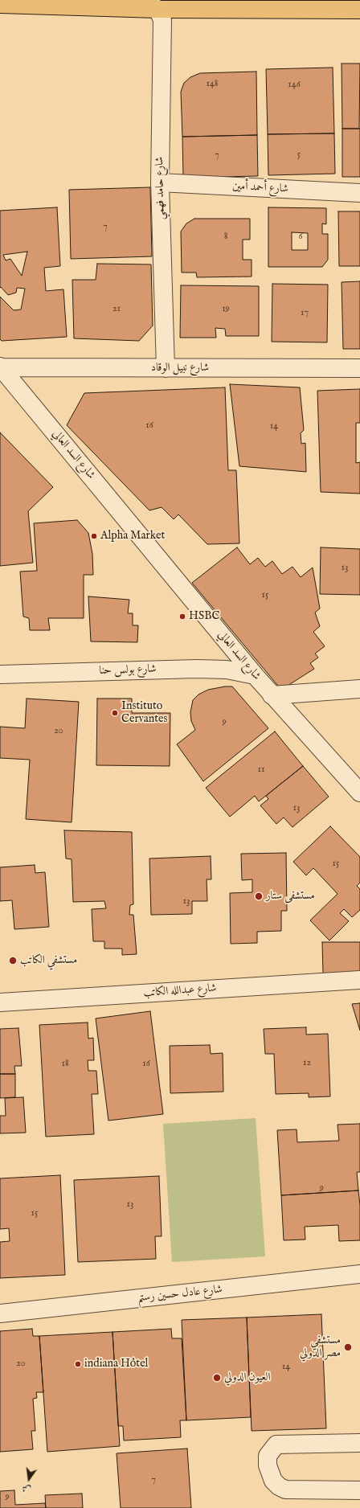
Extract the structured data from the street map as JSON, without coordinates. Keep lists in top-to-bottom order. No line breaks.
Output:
{"streets":{"street":["شارع حامد فهمي","شارع أحمد أمين","شارع نبيل الوقاد","شارع السد العالي","شارع بولس حنا","شارع عبدالله الكاتب","شارع عادل حسين رستم"]},"crossings":[["شارع حامد فهمي","شارع أحمد أمين"],["شارع حامد فهمي","شارع نبيل الوقاد"],["شارع نبيل الوقاد","شارع السد العالي"],["شارع السد العالي","شارع بولس حنا"]],"places":["Alpha Market","HSBC","Instituto Cervantes","مستشفى ستار","مستشفي الكاتب","مستشفي مصر الدولي","indiana Hôtel","العيون الدولي"],"house_numbers":["148","146","5","7","7","8","6","21","19","17","16","14","13","15","9","20","11","13","15","13","12","18","16","9","13","15","20","14","7","9"],"north":"bottom"}
